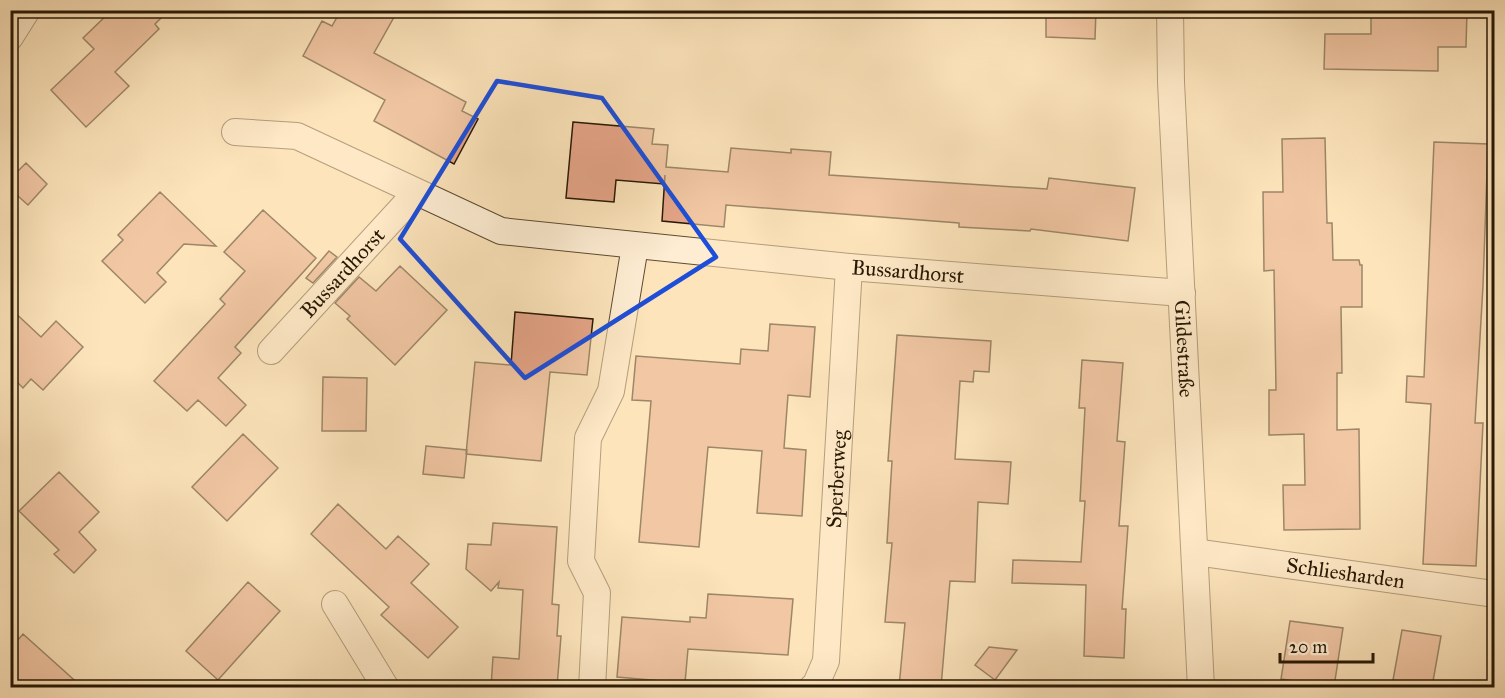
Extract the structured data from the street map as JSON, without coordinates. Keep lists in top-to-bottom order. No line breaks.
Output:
{"streets":{"street":["Bussardhorst","Gildestraße","Sperberweg","Schliesharden"]},"crossings":[["Bussardhorst","Gildestraße"],["Bussardhorst","Sperberweg"],["Gildestraße","Schliesharden"]],"scale_bar":"20 m"}
